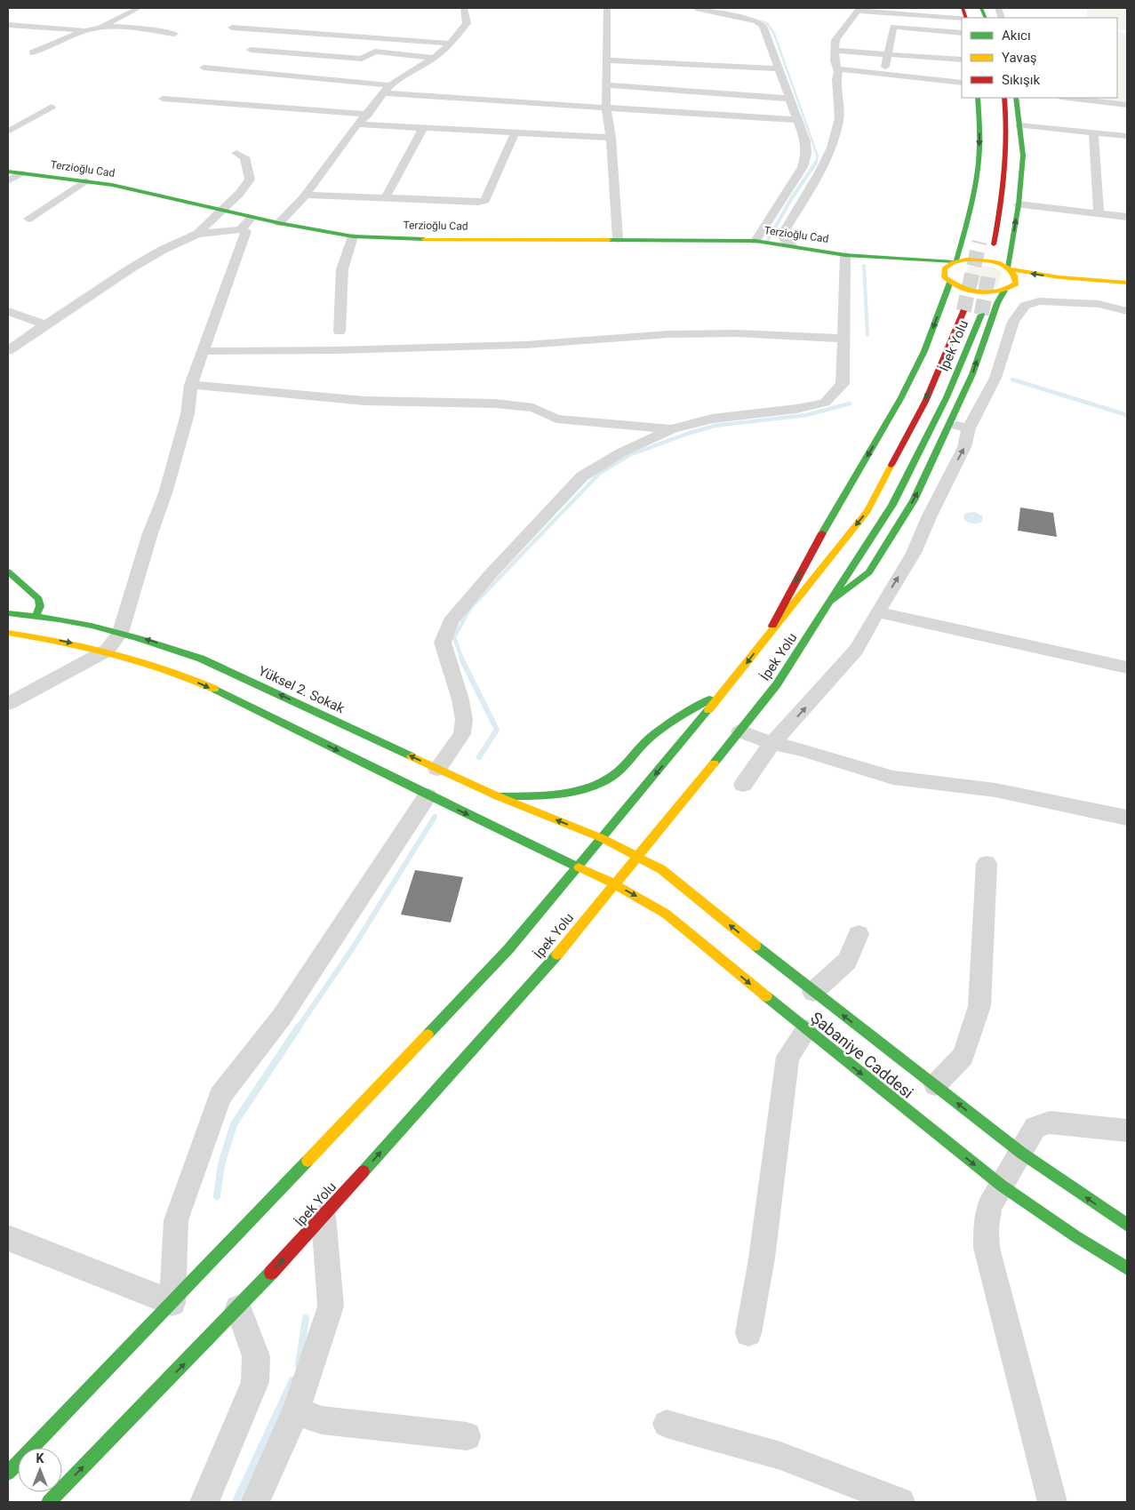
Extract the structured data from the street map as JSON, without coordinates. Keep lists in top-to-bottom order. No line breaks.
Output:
{"streets":{"main road":["Terzioğlu Cad","İpek Yolu","Yüksel 2. Sokak","Şabaniye Caddesi"]},"crossings":[["İpek Yolu","Yüksel 2. Sokak"],["İpek Yolu","Şabaniye Caddesi"]],"one_way":["Şabaniye Caddesi"],"legend":["Akıcı","Yavaş","Sıkışık"],"north":"top"}
